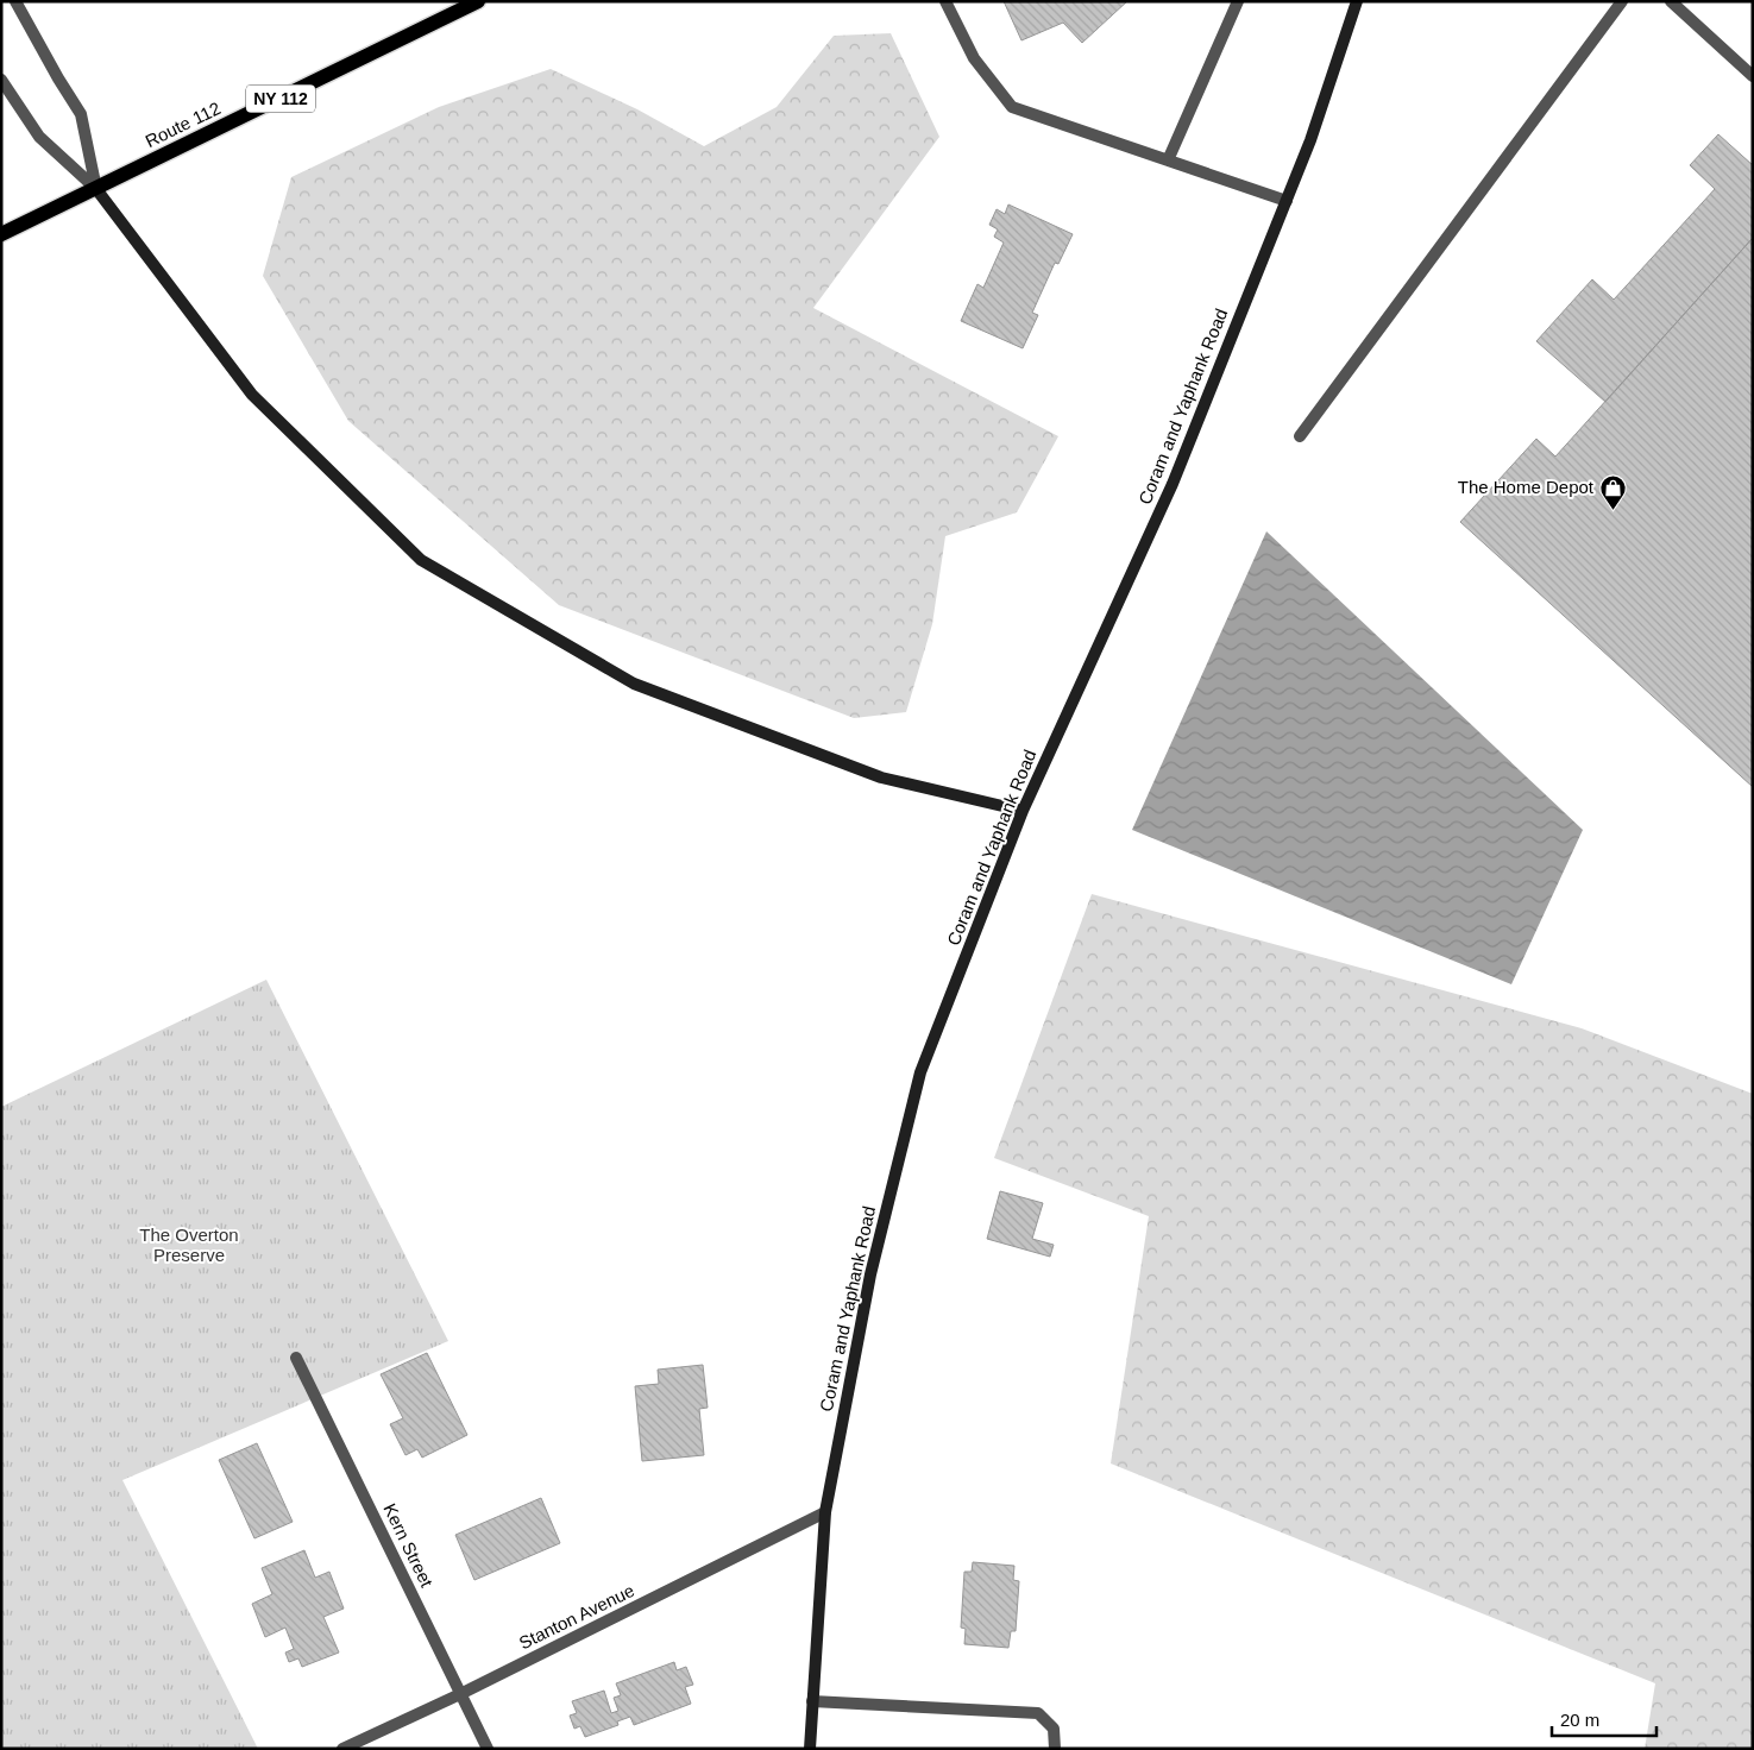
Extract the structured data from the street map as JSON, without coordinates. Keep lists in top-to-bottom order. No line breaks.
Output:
{"streets":{"main road":["NY 112","Route 112","Coram and Yaphank Road"],"street":["Kern Street","Stanton Avenue"]},"crossings":[["Coram and Yaphank Road","Stanton Avenue"],["Kern Street","Stanton Avenue"]],"parks":["The Overton Preserve"],"places":{"shop":["The Home Depot"]},"scale_bar":"20 m"}
